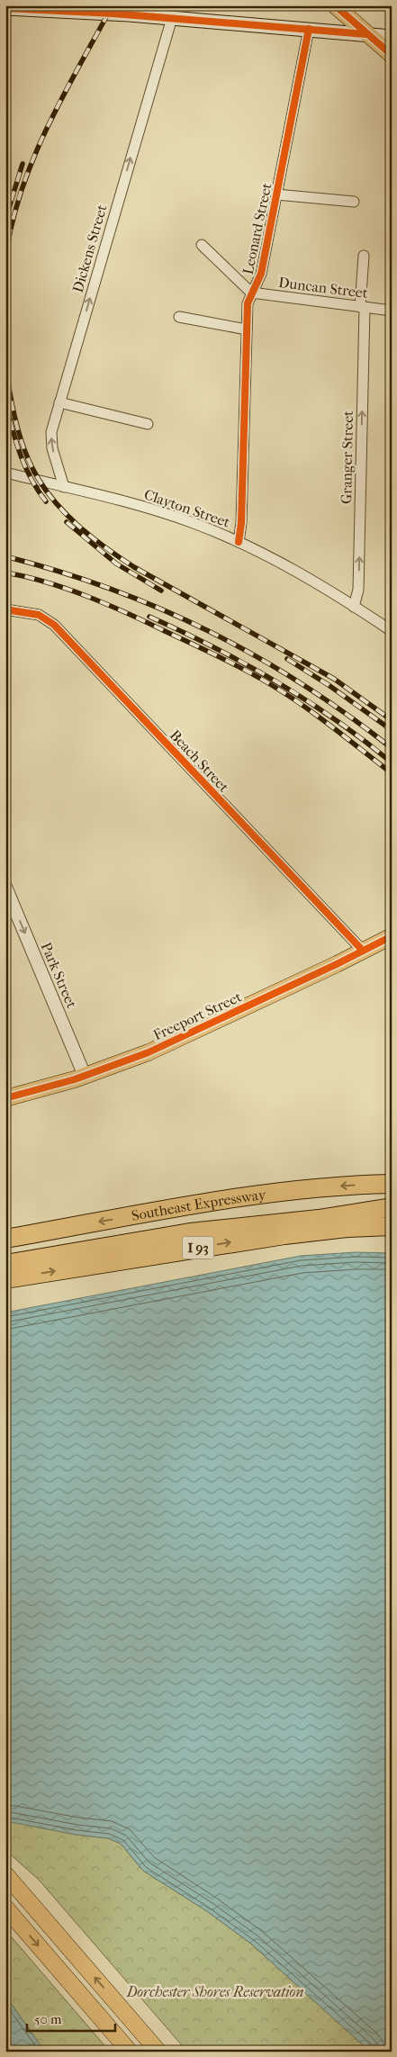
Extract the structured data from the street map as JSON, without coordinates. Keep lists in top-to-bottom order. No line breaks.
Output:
{"streets":{"highway":["Southeast Expressway","I 93"],"main road":["Freeport Street"],"street":["Leonard Street","Dickens Street","Duncan Street","Granger Street","Clayton Street","Beach Street","Park Street"]},"crossings":[["Leonard Street","Duncan Street"],["Leonard Street","Clayton Street"],["Dickens Street","Clayton Street"],["Duncan Street","Granger Street"],["Granger Street","Clayton Street"],["Beach Street","Freeport Street"],["Park Street","Freeport Street"]],"one_way":["Dickens Street","Granger Street","Park Street"],"parks":["Dorchester Shores Reservation"],"scale_bar":"50 m"}
